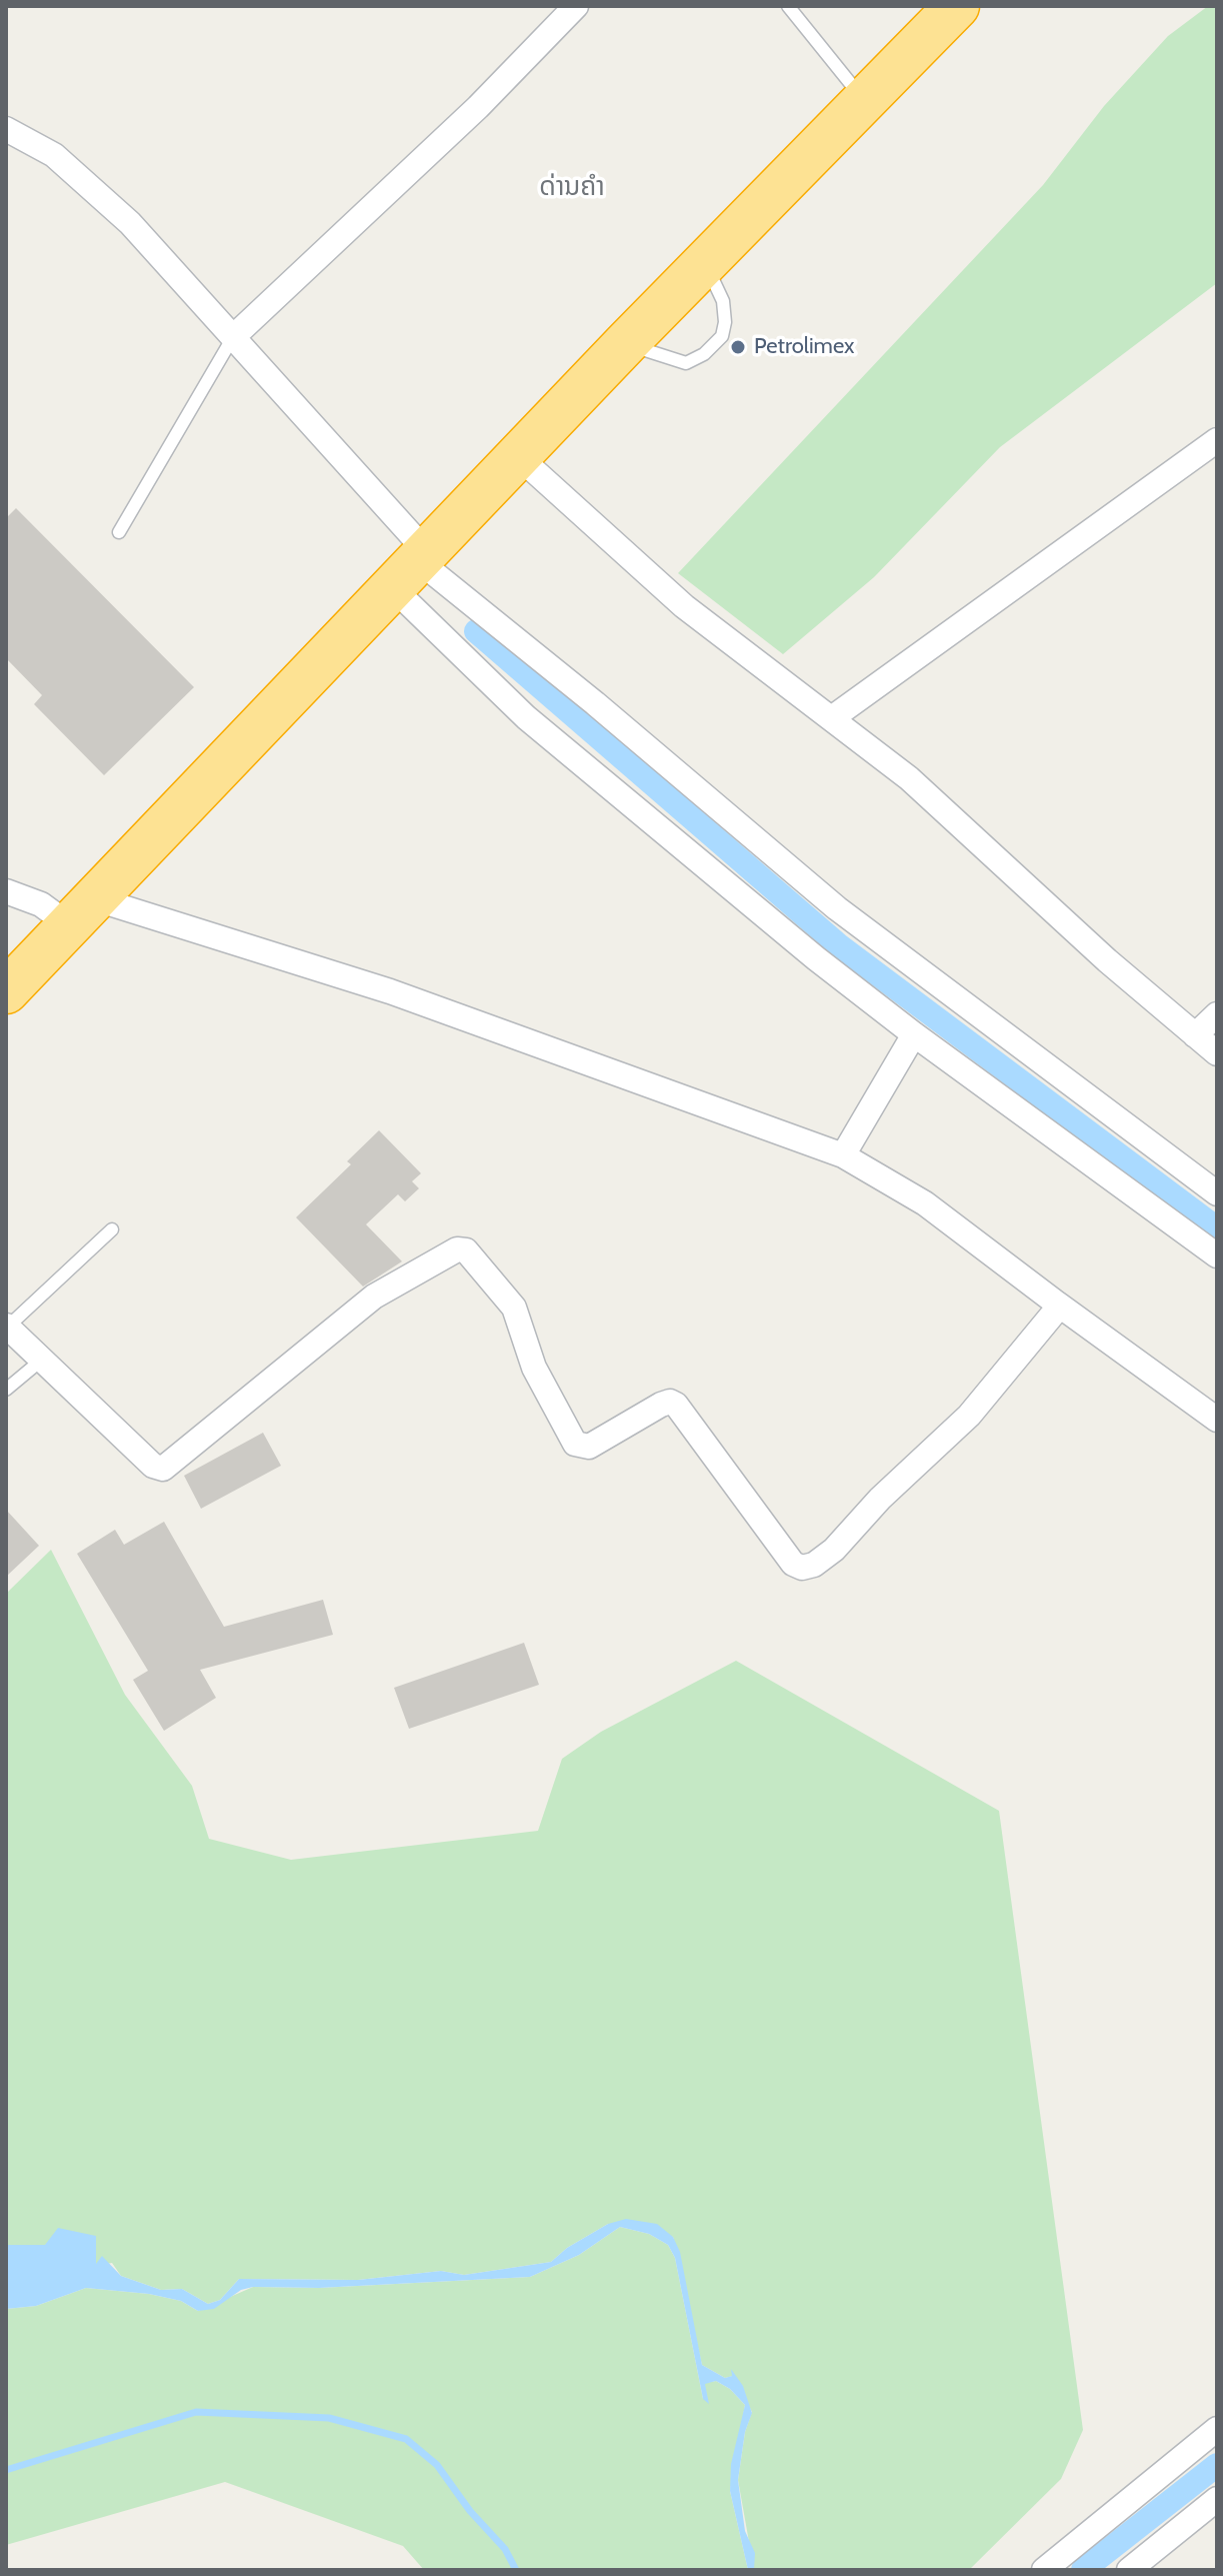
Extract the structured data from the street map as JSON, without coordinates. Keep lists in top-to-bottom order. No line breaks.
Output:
{"districts":["ດ່ານຄໍາ"],"places":["Petrolimex"]}
